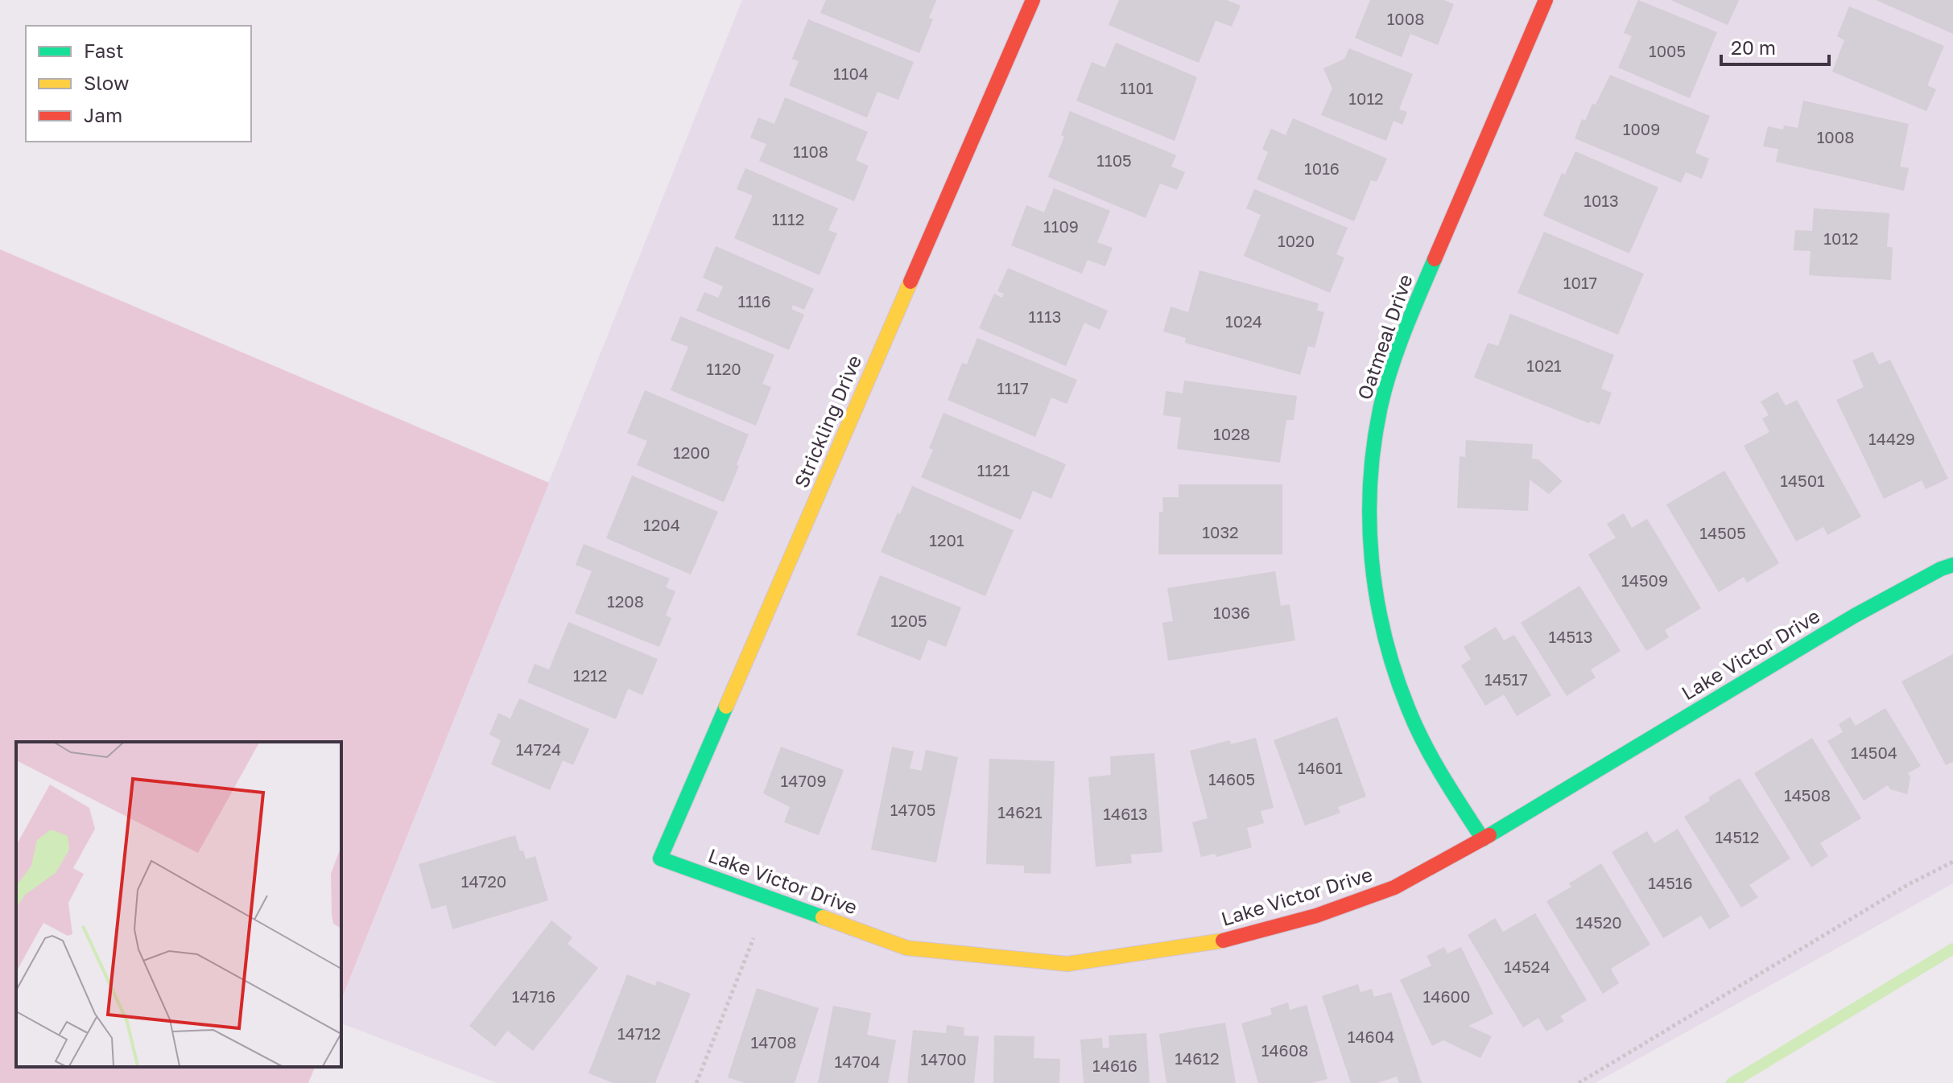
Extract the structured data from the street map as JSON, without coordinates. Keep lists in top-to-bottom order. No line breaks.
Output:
{"streets":{"street":["Oatmeal Drive","Strickling Drive","Lake Victor Drive"]},"crossings":[["Oatmeal Drive","Lake Victor Drive"],["Strickling Drive","Lake Victor Drive"]],"house_numbers":["1008","1005","1104","1101","1012","1009","1008","1108","1105","1016","1013","1112","1109","1012","1020","1017","1116","1113","1024","1021","1120","1117","1028","14429","1200","1121","14501","1204","1032","14505","1201","14509","1208","1036","1205","14513","1212","14517","14724","14504","14601","14605","14709","14508","14705","14621","14613","14512","14720","14516","14520","14524","14716","14600","14712","14604","14708","14608","14612","14700","14704","14616"],"legend":["Fast","Slow","Jam"],"scale_bar":"20 m"}
